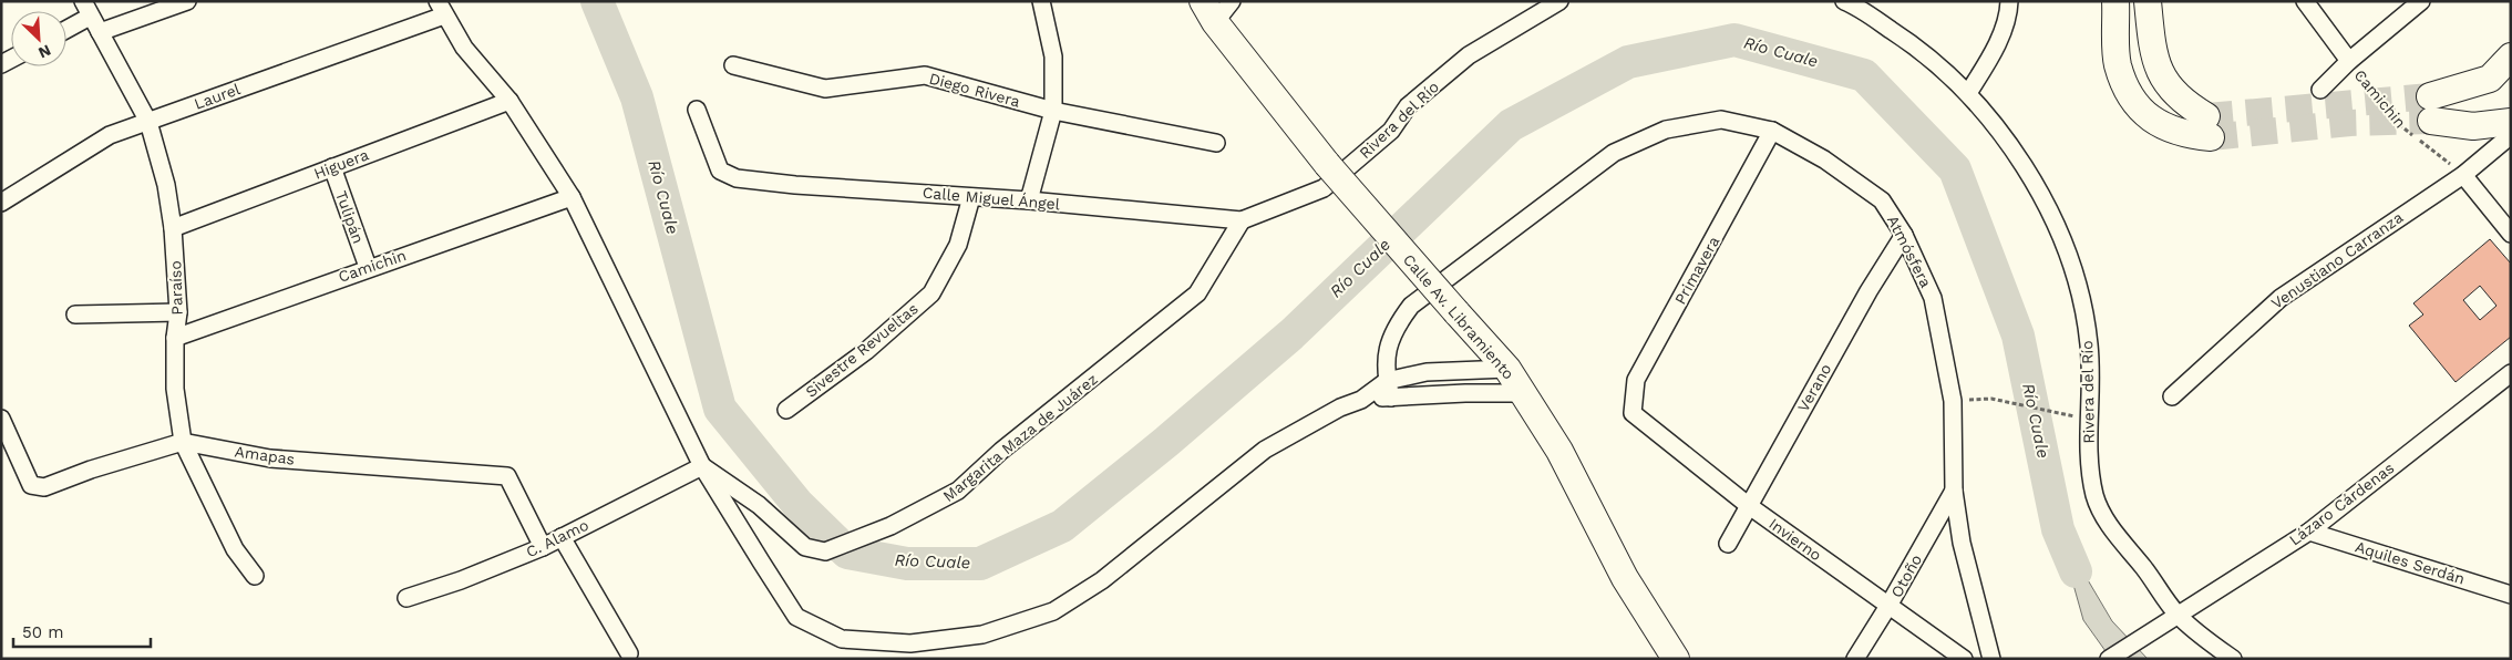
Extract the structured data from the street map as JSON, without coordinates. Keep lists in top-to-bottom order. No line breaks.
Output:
{"streets":{"main road":["Calle Av. Libramiento"],"street":["Diego Rivera","Laurel","Camichin","Rivera del Río","Higuera","Calle Miguel Ángel","Tulipán","Atmósfera","Venustiano Carranza","Primavera","Paraíso","Sivestre Revueltas","Verano","Margarita Maza de Juárez","Amapas","Lázaro Cárdenas","C. Alamo","Invierno","Aquiles Serdán","Otoño"]},"crossings":[["Laurel","Paraíso"],["Camichin","Tulipán"],["Camichin","Venustiano Carranza"],["Camichin","Paraíso"],["Rivera del Río","Calle Miguel Ángel"],["Rivera del Río","Calle Av. Libramiento"],["Rivera del Río","Lázaro Cárdenas"],["Higuera","Tulipán"],["Higuera","Paraíso"],["Calle Miguel Ángel","Calle Av. Libramiento"],["Calle Miguel Ángel","Sivestre Revueltas"],["Calle Miguel Ángel","Margarita Maza de Juárez"],["Atmósfera","Primavera"],["Atmósfera","Verano"],["Atmósfera","Otoño"],["Primavera","Invierno"],["Paraíso","Amapas"],["Verano","Invierno"],["Margarita Maza de Juárez","C. Alamo"],["Amapas","C. Alamo"],["Lázaro Cárdenas","Aquiles Serdán"],["Invierno","Otoño"]],"water":["Río Cuale"],"scale_bar":"50 m","north":"bottom right"}
